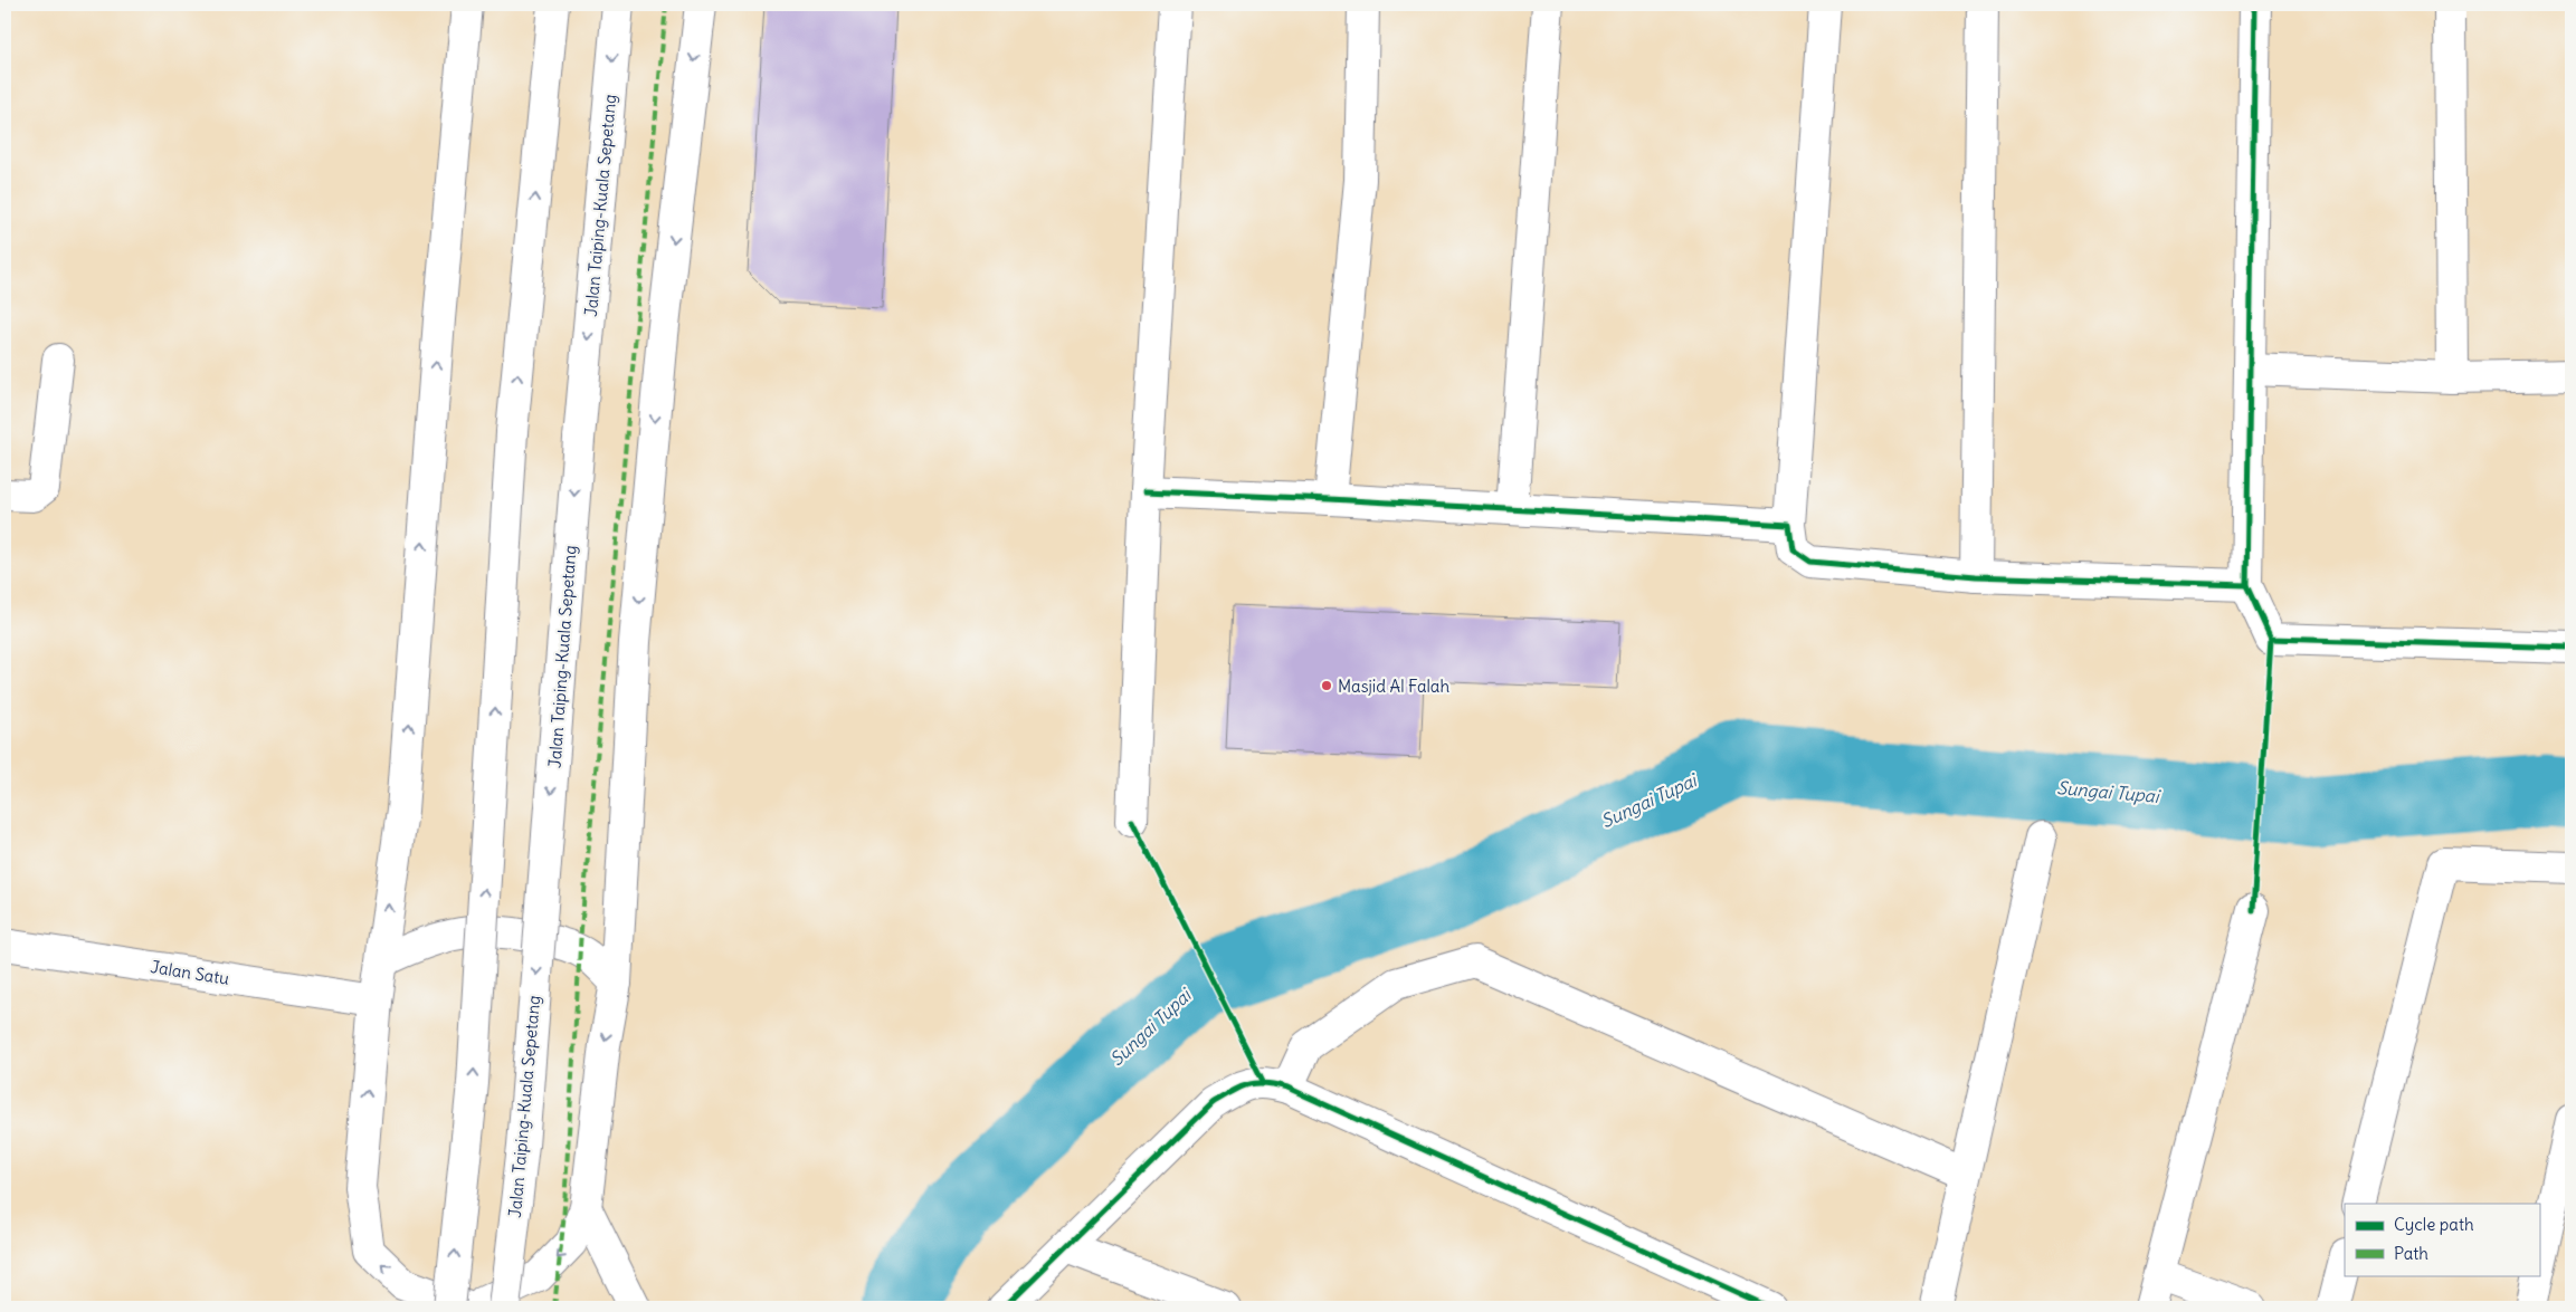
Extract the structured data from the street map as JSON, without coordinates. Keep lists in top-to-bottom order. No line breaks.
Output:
{"streets":{"street":["Jalan Taiping-Kuala Sepetang","Jalan Satu"]},"water":["Sungai Tupai"],"places":["Masjid Al Falah"],"legend":["Cycle path","Path"]}
